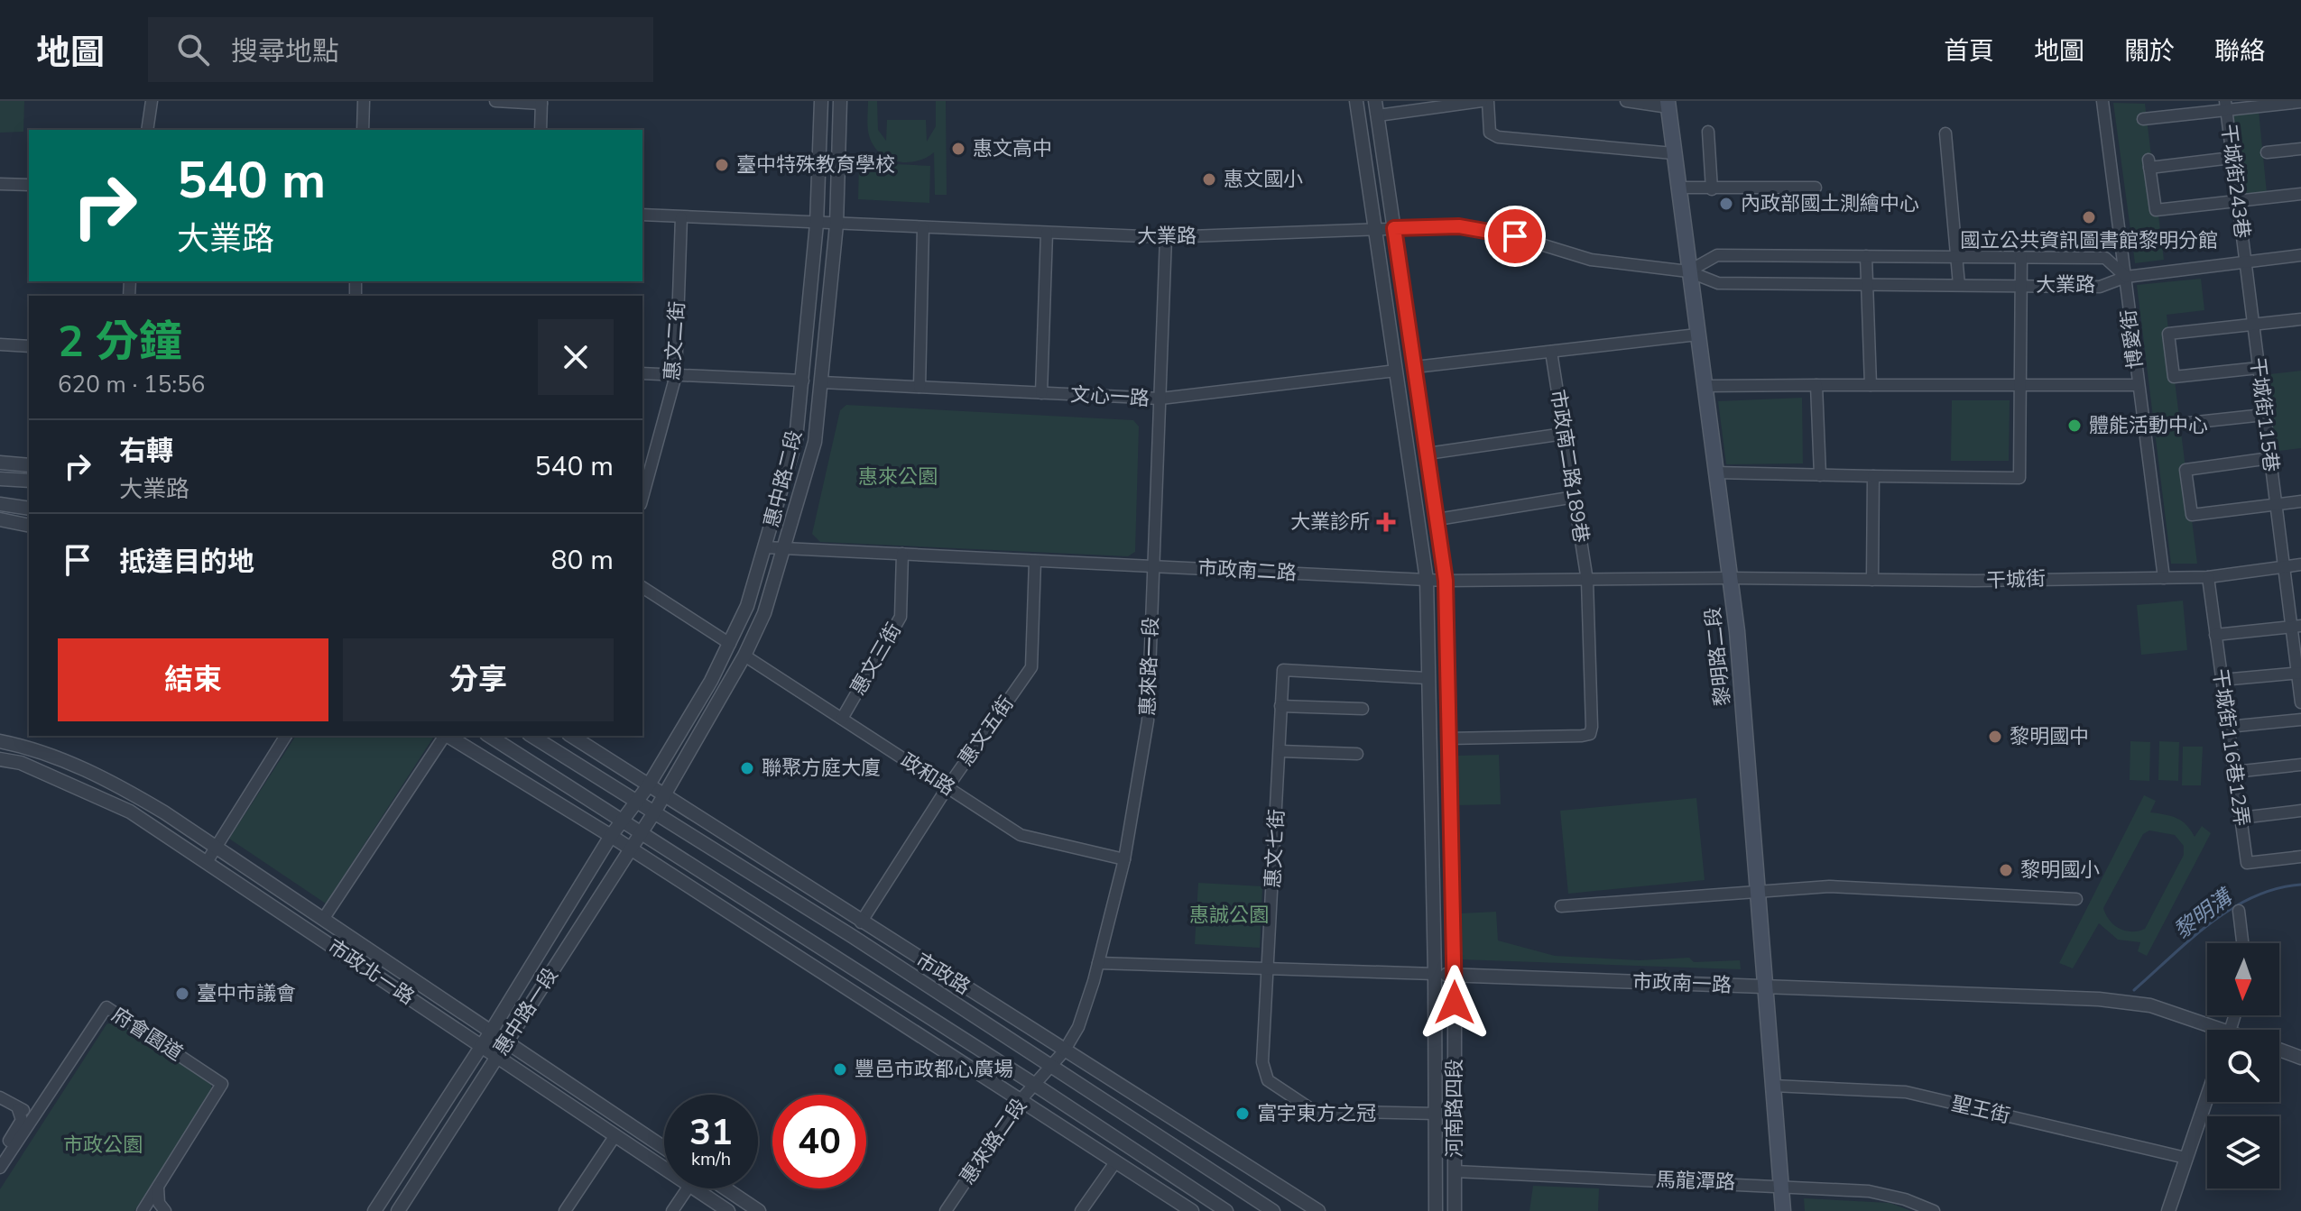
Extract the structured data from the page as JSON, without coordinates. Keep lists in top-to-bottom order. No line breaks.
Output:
{"streets":{"main road":["黎明路二段"],"street":["干城街243巷","大業路","博愛街","惠文二街","文心一路","干城街115巷","市政南二路189巷","惠中路二段","市政南二路","干城街","惠文三街","惠來路一段","惠文五街","干城街116巷12弄","政和路","惠文七街","市政北一路","市政路","市政南一路","惠中路一段","府會園道","河南路四段","聖王街","惠來路二段","馬龍潭路"]},"crossings":[["干城街243巷","干城街115巷"],["大業路","博愛街"],["大業路","惠文二街"],["大業路","惠中路二段"],["大業路","黎明路二段"],["大業路","惠來路一段"],["大業路","河南路四段"],["博愛街","干城街"],["文心一路","惠中路二段"],["文心一路","惠來路一段"],["文心一路","河南路四段"],["干城街115巷","干城街"],["市政南二路189巷","市政南二路"],["市政南二路189巷","河南路四段"],["惠中路二段","市政南二路"],["惠中路二段","政和路"],["惠中路二段","市政路"],["惠中路二段","惠中路一段"],["市政南二路","干城街"],["市政南二路","黎明路二段"],["市政南二路","惠文三街"],["市政南二路","惠來路一段"],["市政南二路","惠文五街"],["市政南二路","河南路四段"],["干城街","黎明路二段"],["干城街","干城街116巷12弄"],["黎明路二段","市政南一路"],["黎明路二段","聖王街"],["黎明路二段","馬龍潭路"],["惠文三街","政和路"],["惠來路一段","政和路"],["惠來路一段","市政路"],["惠來路一段","市政南一路"],["惠來路一段","惠來路二段"],["惠文五街","政和路"],["惠文五街","市政路"],["惠文七街","市政南一路"],["惠文七街","河南路四段"],["市政北一路","惠中路一段"],["市政路","惠中路一段"],["市政路","惠來路二段"],["市政南一路","河南路四段"],["河南路四段","馬龍潭路"]],"water":["黎明溝"],"parks":["惠來公園","惠誠公園","市政公園"],"places":{"other":["惠文高中","臺中特殊教育學校","惠文國小","內政部國土測繪中心","國立公共資訊圖書館黎明分館","體能活動中心","黎明國中","聯聚方庭大廈","黎明國小","臺中市議會","豐邑市政都心廣場","富宇東方之冠"],"health":["大業診所"]},"north":"bottom","page":{"header":"地圖","search":"搜尋地點","nav":["首頁","地圖","關於","聯絡"],"turn":["540 m","大業路"],"heading":["2 分鐘","620 m · 15:56"],"list":[{"name":"右轉","note":"大業路","value":"540 m"},{"name":"抵達目的地","value":"80 m"}],"buttons":["結束","分享"],"speed":"31 km/h","limit":"40"}}
